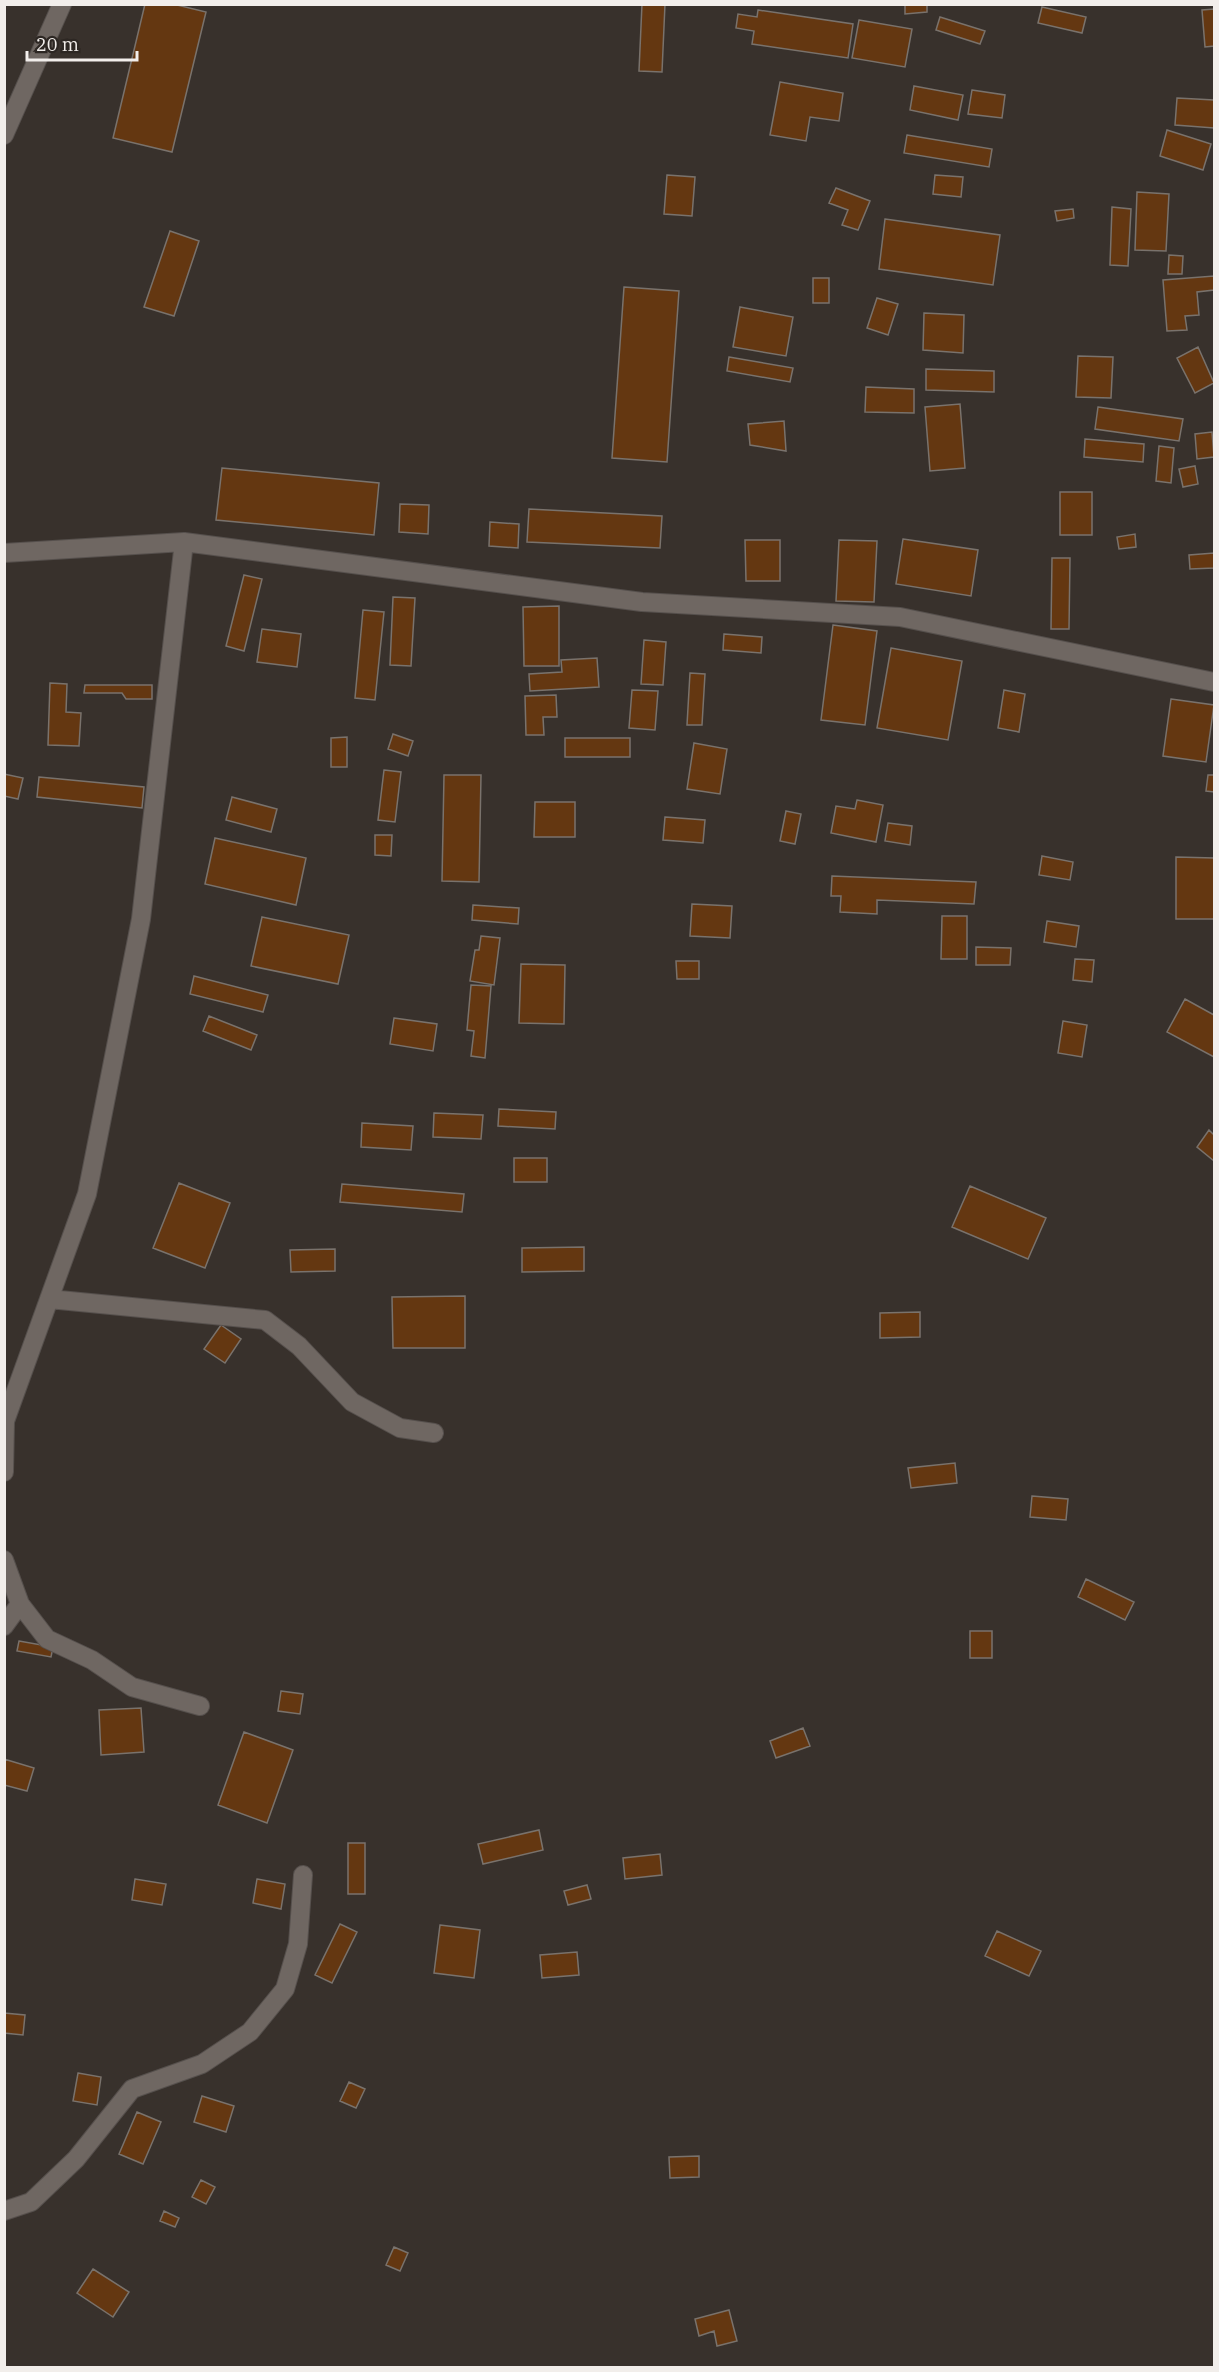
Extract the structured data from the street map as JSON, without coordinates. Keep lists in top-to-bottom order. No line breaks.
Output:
{"scale_bar":"20 m"}
